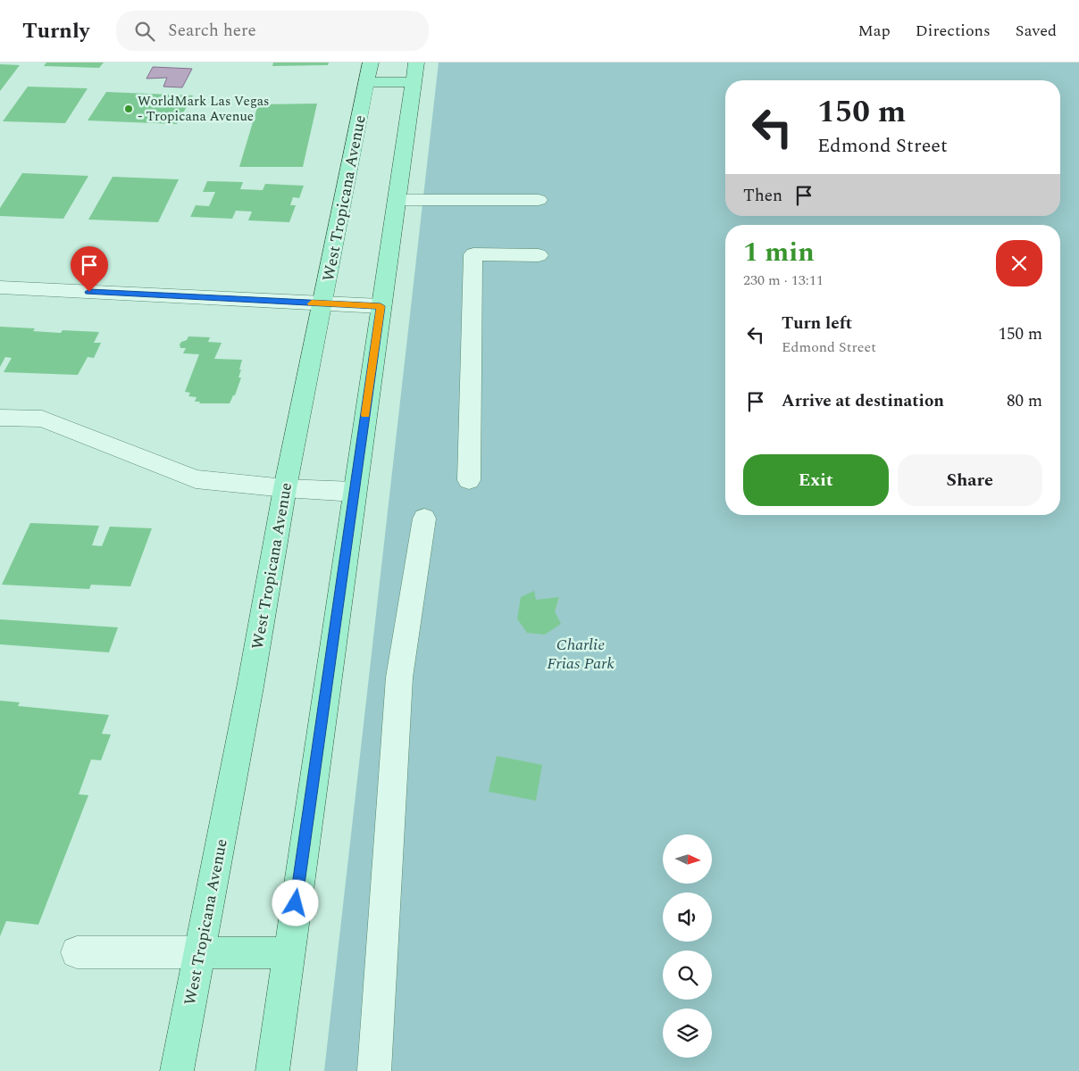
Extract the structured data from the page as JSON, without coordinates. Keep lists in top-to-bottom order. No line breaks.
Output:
{"streets":{"main road":["West Tropicana Avenue"]},"parks":["Charlie Frias Park"],"places":["WorldMark Las Vegas - Tropicana Avenue"],"north":"right","page":{"header":"Turnly","search":"Search here","nav":["Map","Directions","Saved"],"turn":["150 m","Edmond Street"],"then":"Then","heading":["1 min","230 m · 13:11"],"list":[{"name":"Turn left","note":"Edmond Street","value":"150 m"},{"name":"Arrive at destination","value":"80 m"}],"buttons":["Exit","Share"]}}
